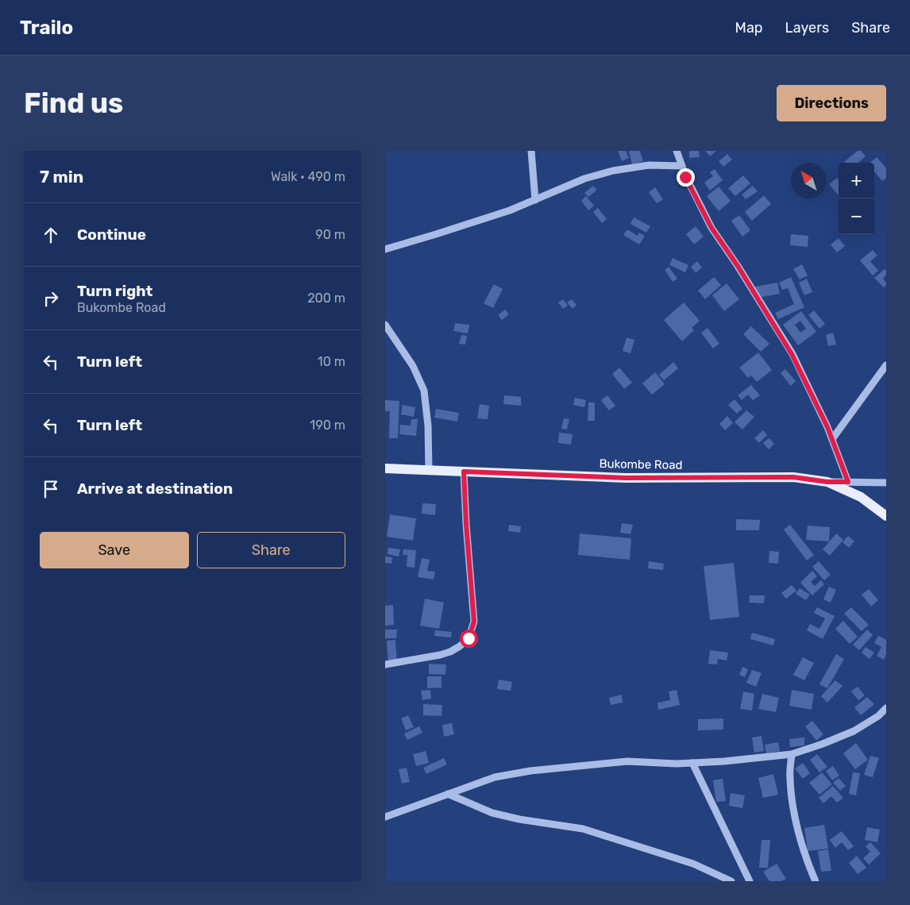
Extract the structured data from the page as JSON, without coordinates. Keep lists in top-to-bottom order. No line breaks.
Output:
{"streets":{"main road":["Bukombe Road"]},"north":"top left","page":{"header":"Trailo","nav":["Map","Layers","Share"],"buttons":["Directions",["Save","Share"]],"title":"Find us","heading":["7 min","Walk · 490 m"],"map_buttons":["+","−"],"list":[["Continue","90 m"],["Turn right","Bukombe Road","200 m"],["Turn left","10 m"],["Turn left","190 m"],"Arrive at destination"]}}
